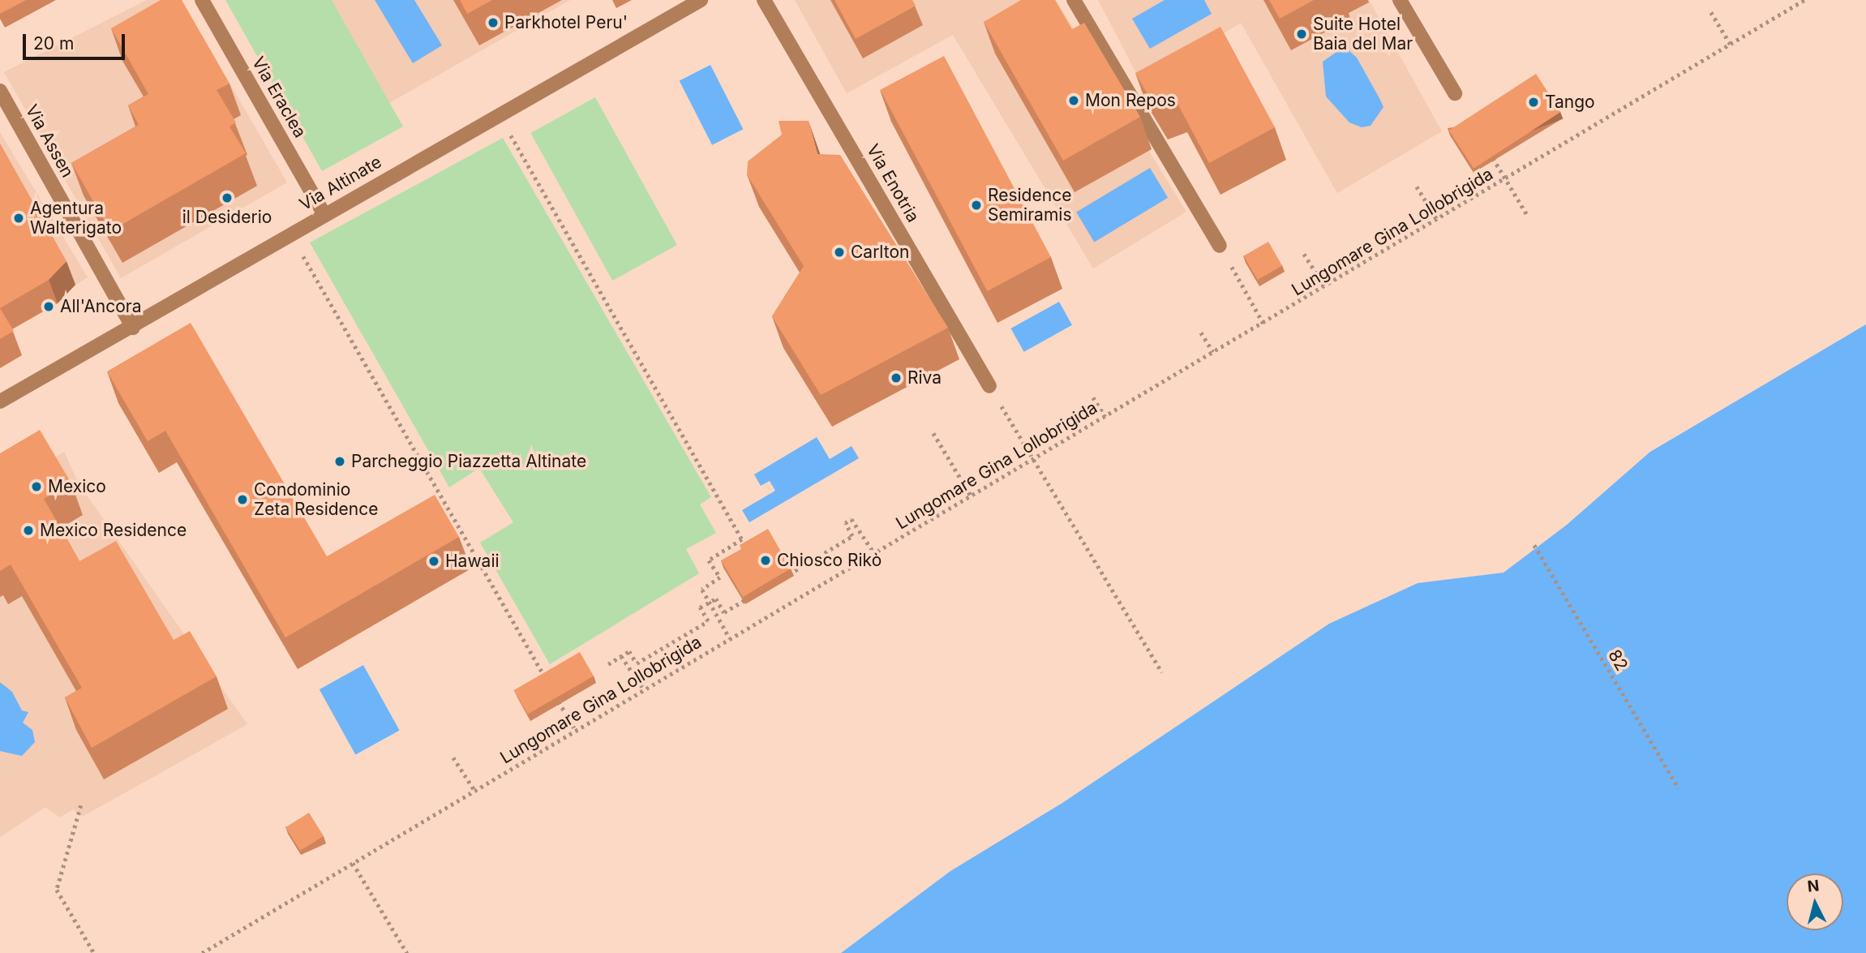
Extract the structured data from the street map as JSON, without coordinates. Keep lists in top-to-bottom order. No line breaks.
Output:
{"streets":{"street":["Via Eraclea","Via Assen","Via Altinate","Via Enotria"],"path":["Lungomare Gina Lollobrigida","82"]},"crossings":[["Via Eraclea","Via Altinate"],["Via Assen","Via Altinate"]],"places":["Parkhotel Peru'","Suite Hotel Baia del Mar","Mon Repos","Tango","il Desiderio","Residence Semiramis","Agentura Walterigato","Carlton","All'Ancora","Riva","Parcheggio Piazzetta Altinate","Mexico","Condominio Zeta Residence","Mexico Residence","Chiosco Rikò","Hawaii"],"scale_bar":"20 m","north":"top"}
